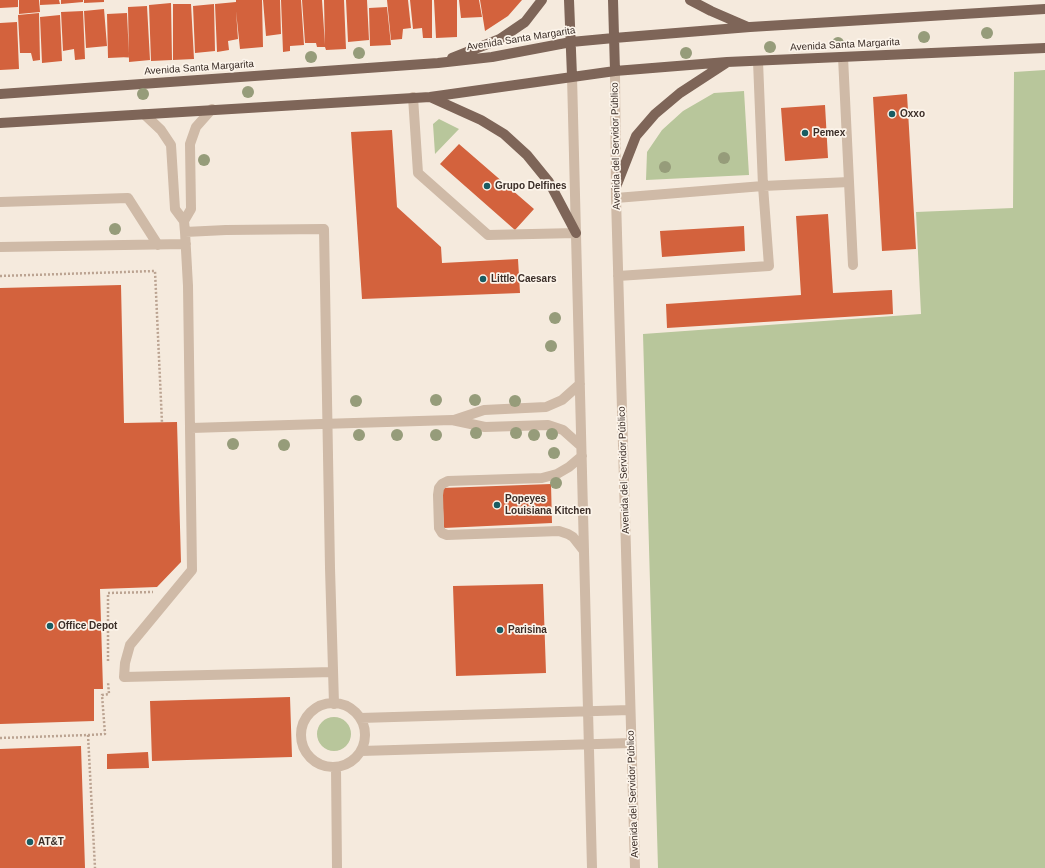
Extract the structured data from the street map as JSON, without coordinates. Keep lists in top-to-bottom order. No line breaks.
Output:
{"streets":{"main road":["Avenida Santa Margarita"],"street":["Avenida del Servidor Público"]},"crossings":[["Avenida Santa Margarita","Avenida del Servidor Público"]],"places":["Oxxo","Pemex","Grupo Delfines","Little Caesars","Popeyes Louisiana Kitchen","Office Depot","Parisina","AT&T"]}
